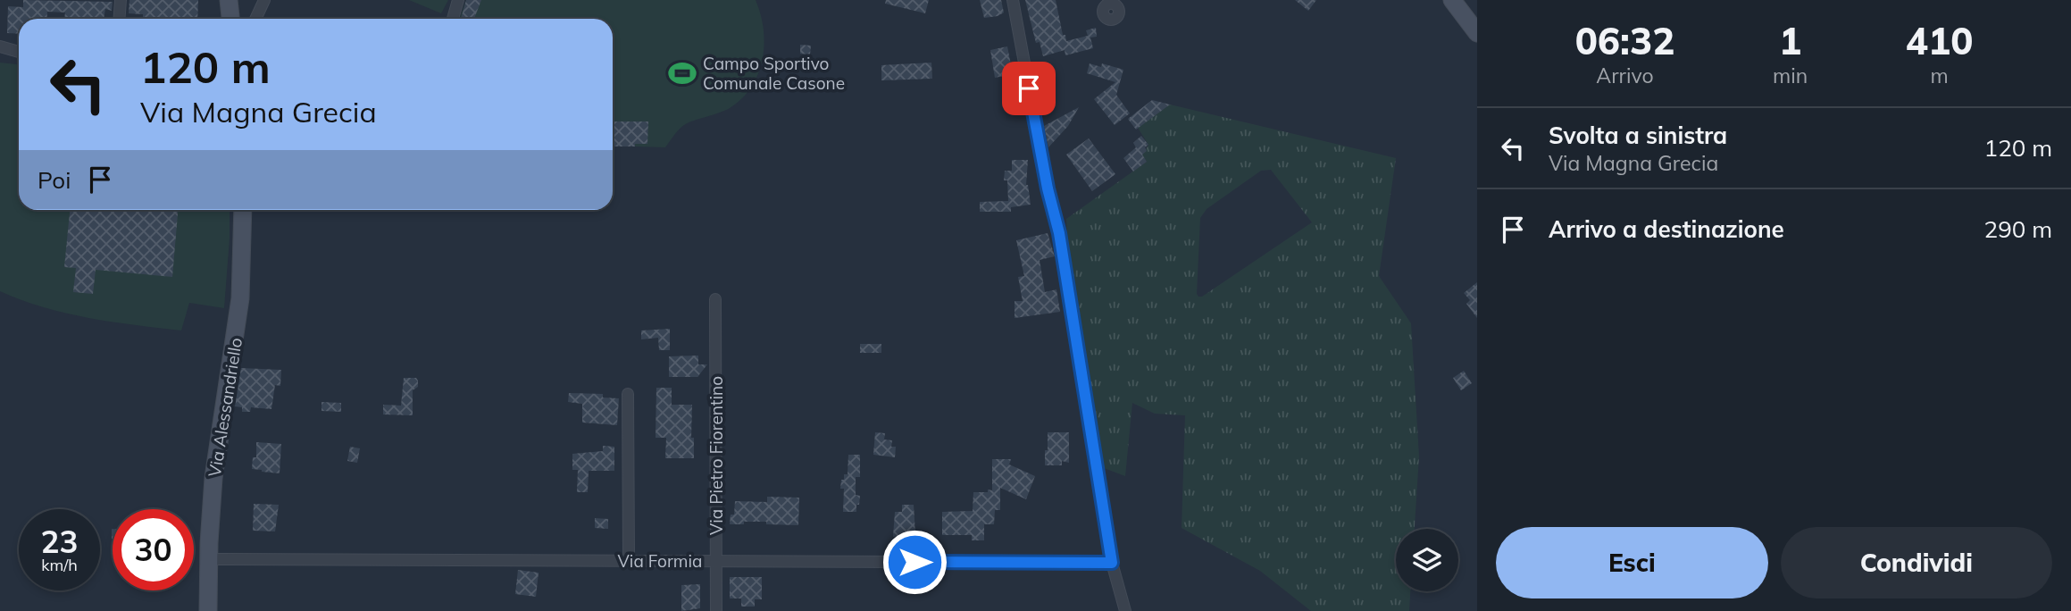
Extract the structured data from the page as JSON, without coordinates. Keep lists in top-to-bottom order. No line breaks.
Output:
{"streets":{"street":["Via Alessandriello","Via Pietro Fiorentino","Via Formia"]},"crossings":[["Via Alessandriello","Via Formia"],["Via Pietro Fiorentino","Via Formia"]],"places":{"sports":["Campo Sportivo Comunale Casone"]},"page":{"eta":["06:32","Arrivo","1","min","410","m"],"turn":["120 m","Via Magna Grecia"],"list":[{"name":"Svolta a sinistra","note":"Via Magna Grecia","value":"120 m"},{"name":"Arrivo a destinazione","value":"290 m"}],"then":"Poi","speed":"23 km/h","limit":"30","buttons":["Esci","Condividi"]}}
